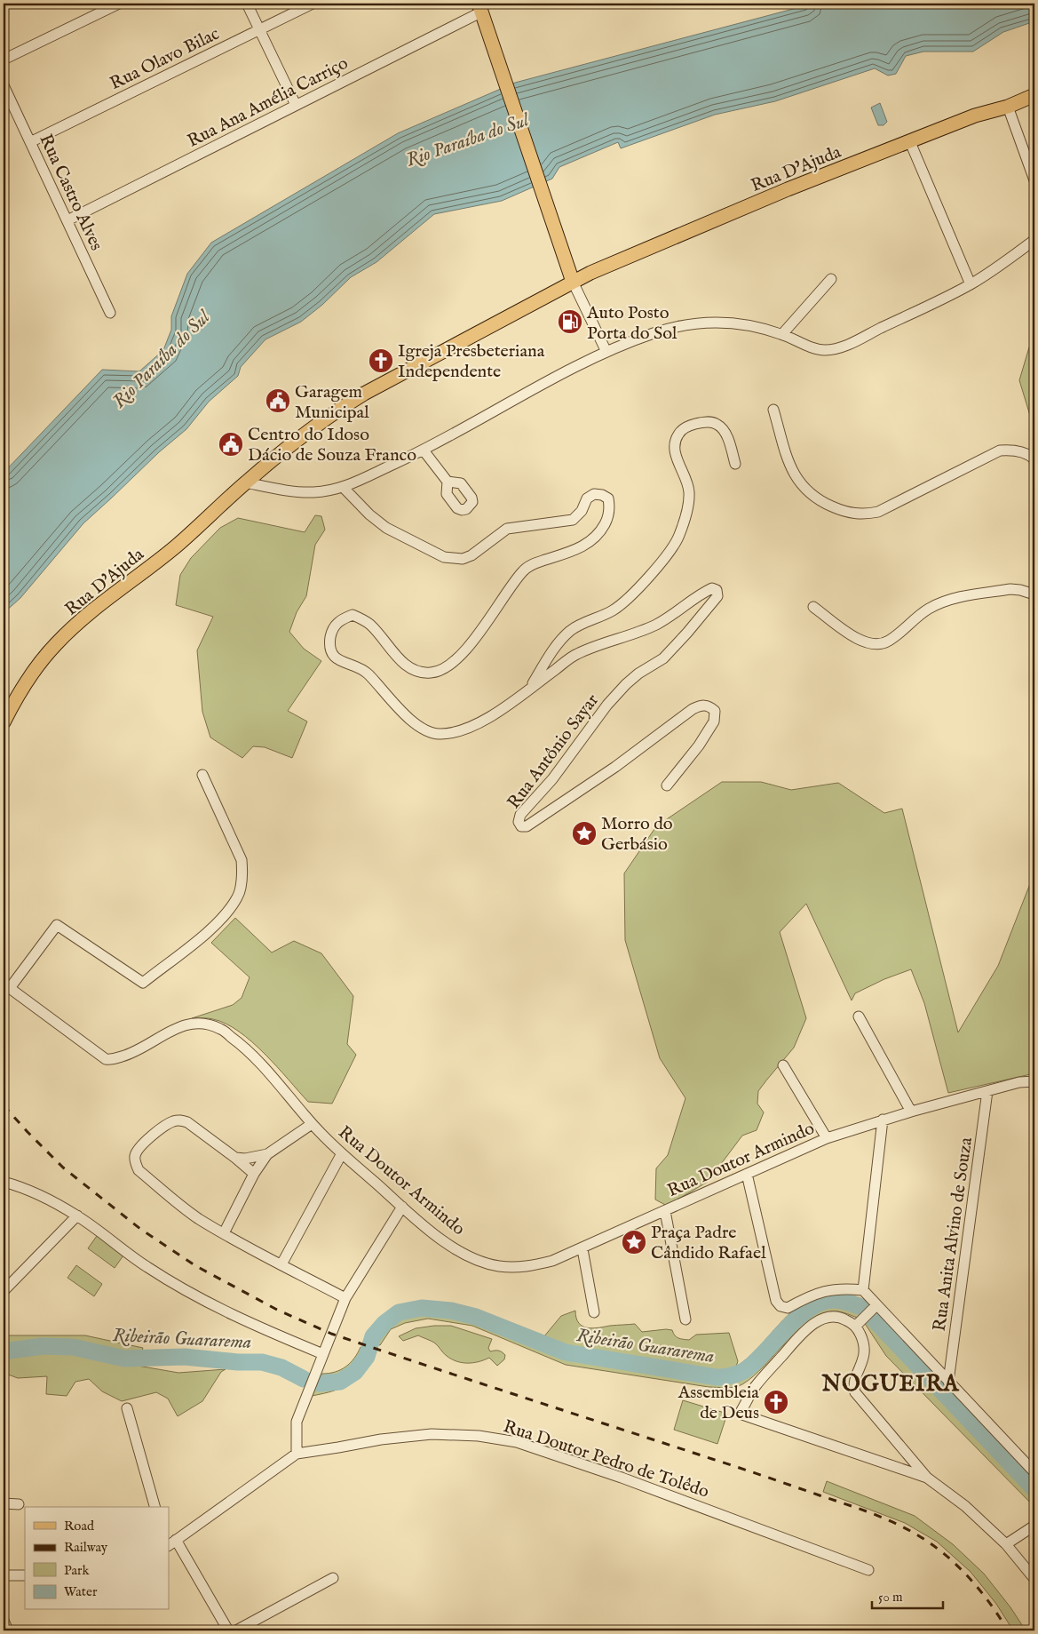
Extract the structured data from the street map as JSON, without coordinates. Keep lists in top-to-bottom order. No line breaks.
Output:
{"streets":{"main road":["Rua D'Ajuda"],"street":["Rua Olavo Bilac","Rua Ana Amélia Carriço","Rua Castro Alves","Rua Antônio Sayar","Rua Doutor Armindo","Rua Anita Alvino de Souza","Rua Doutor Pedro de Tolêdo"]},"crossings":[["Rua Olavo Bilac","Rua Castro Alves"],["Rua Ana Amélia Carriço","Rua Castro Alves"],["Rua Doutor Armindo","Rua Anita Alvino de Souza"]],"districts":["NOGUEIRA"],"water":["Rio Paraíba do Sul","Ribeirão Guararema"],"places":{"fuel station":["Auto Posto Porta do Sol"],"church":["Igreja Presbeteriana Independente","Assembleia de Deus"],"public building":["Garagem Municipal","Centro do Idoso Dácio de Souza Franco"],"place":["Morro do Gerbásio","Praça Padre Cândido Rafael"]},"legend":["Road","Railway","Park","Water"],"scale_bar":"50 m"}
